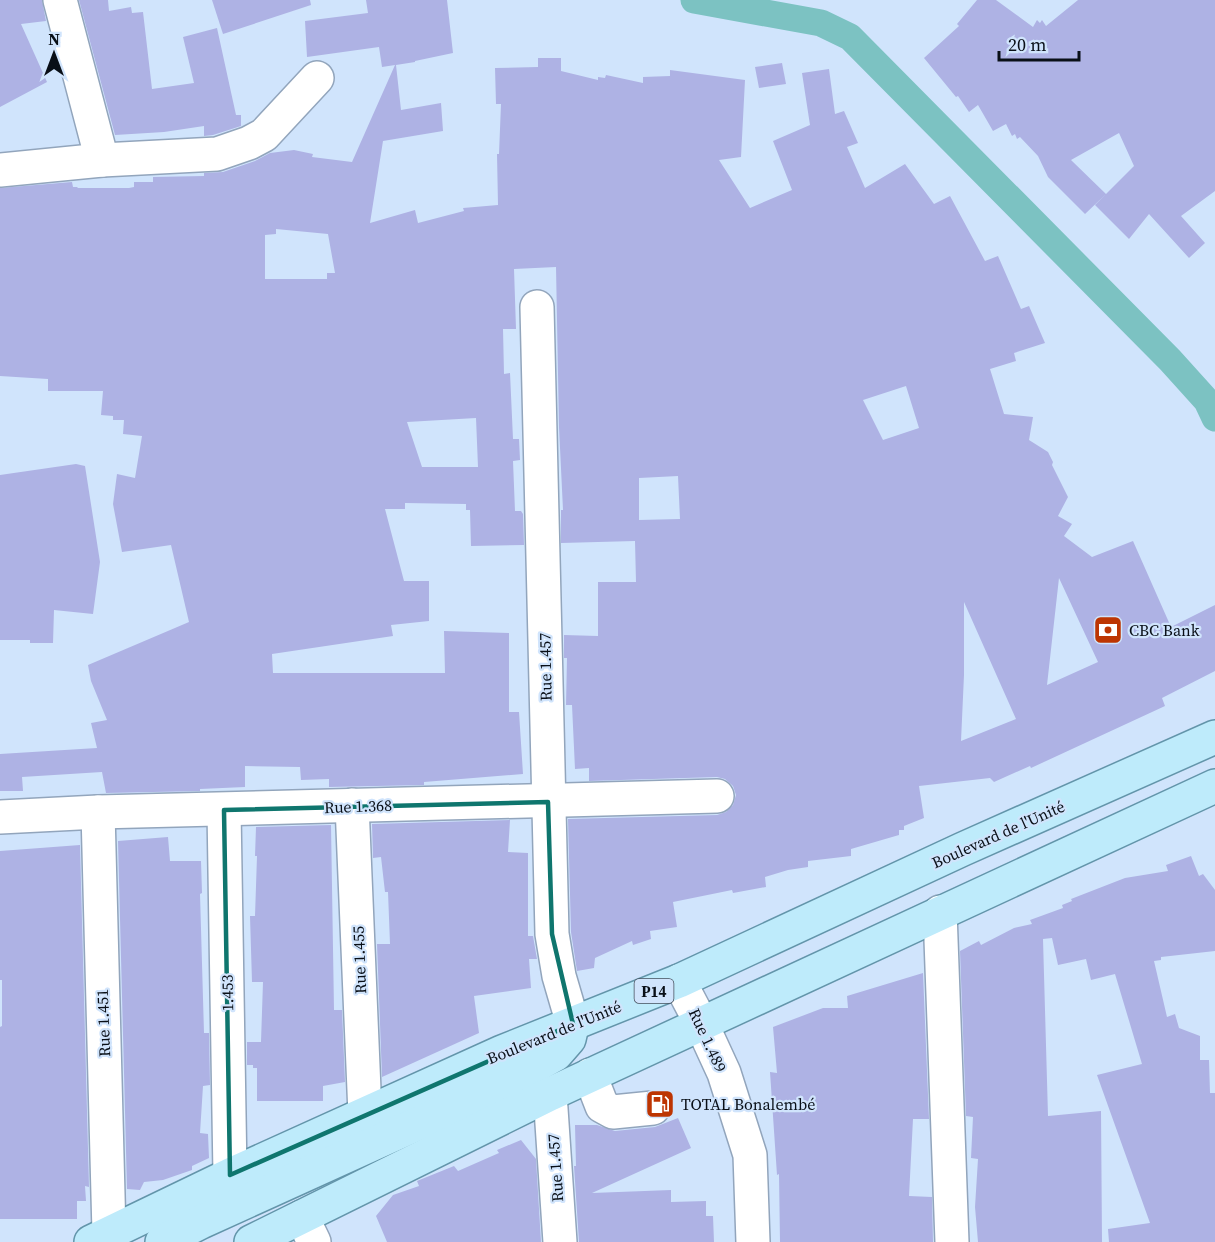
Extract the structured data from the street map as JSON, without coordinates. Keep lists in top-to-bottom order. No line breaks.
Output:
{"streets":{"main road":["Boulevard de l'Unité","P14"],"street":["Rue 1.457","Rue 1.368","Rue 1.455","1.453","Rue 1.451","Rue 1.489"]},"crossings":[["Rue 1.457","Rue 1.368"],["Rue 1.457","Boulevard de l'Unité"],["Rue 1.368","Rue 1.455"],["Rue 1.368","1.453"],["Rue 1.368","Rue 1.451"],["Boulevard de l'Unité","Rue 1.455"],["Boulevard de l'Unité","1.453"],["Boulevard de l'Unité","Rue 1.451"],["Boulevard de l'Unité","Rue 1.489"]],"places":{"bank":["CBC Bank"],"fuel station":["TOTAL Bonalembé"]},"scale_bar":"20 m","north":"top"}
